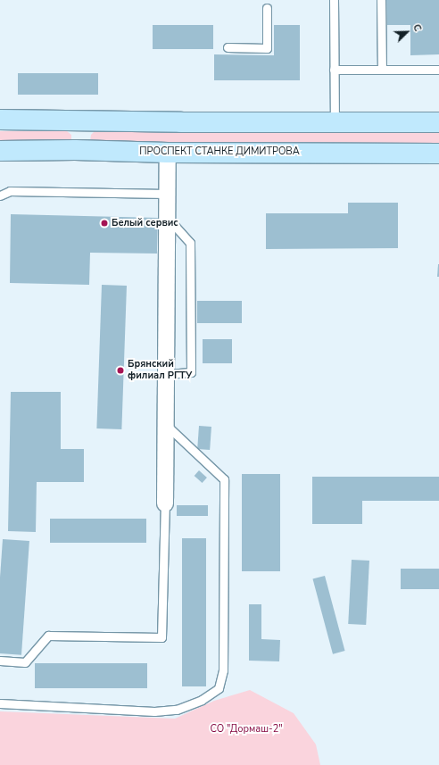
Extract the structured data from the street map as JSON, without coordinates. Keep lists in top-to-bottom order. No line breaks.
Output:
{"streets":{"main road":["ПРОСПЕКТ СТАНКЕ ДИМИТРОВА"]},"parks":["СО \"Дормаш-2\""],"places":["Белый сервис","Брянский филиал РГТУ"],"north":"top right"}
